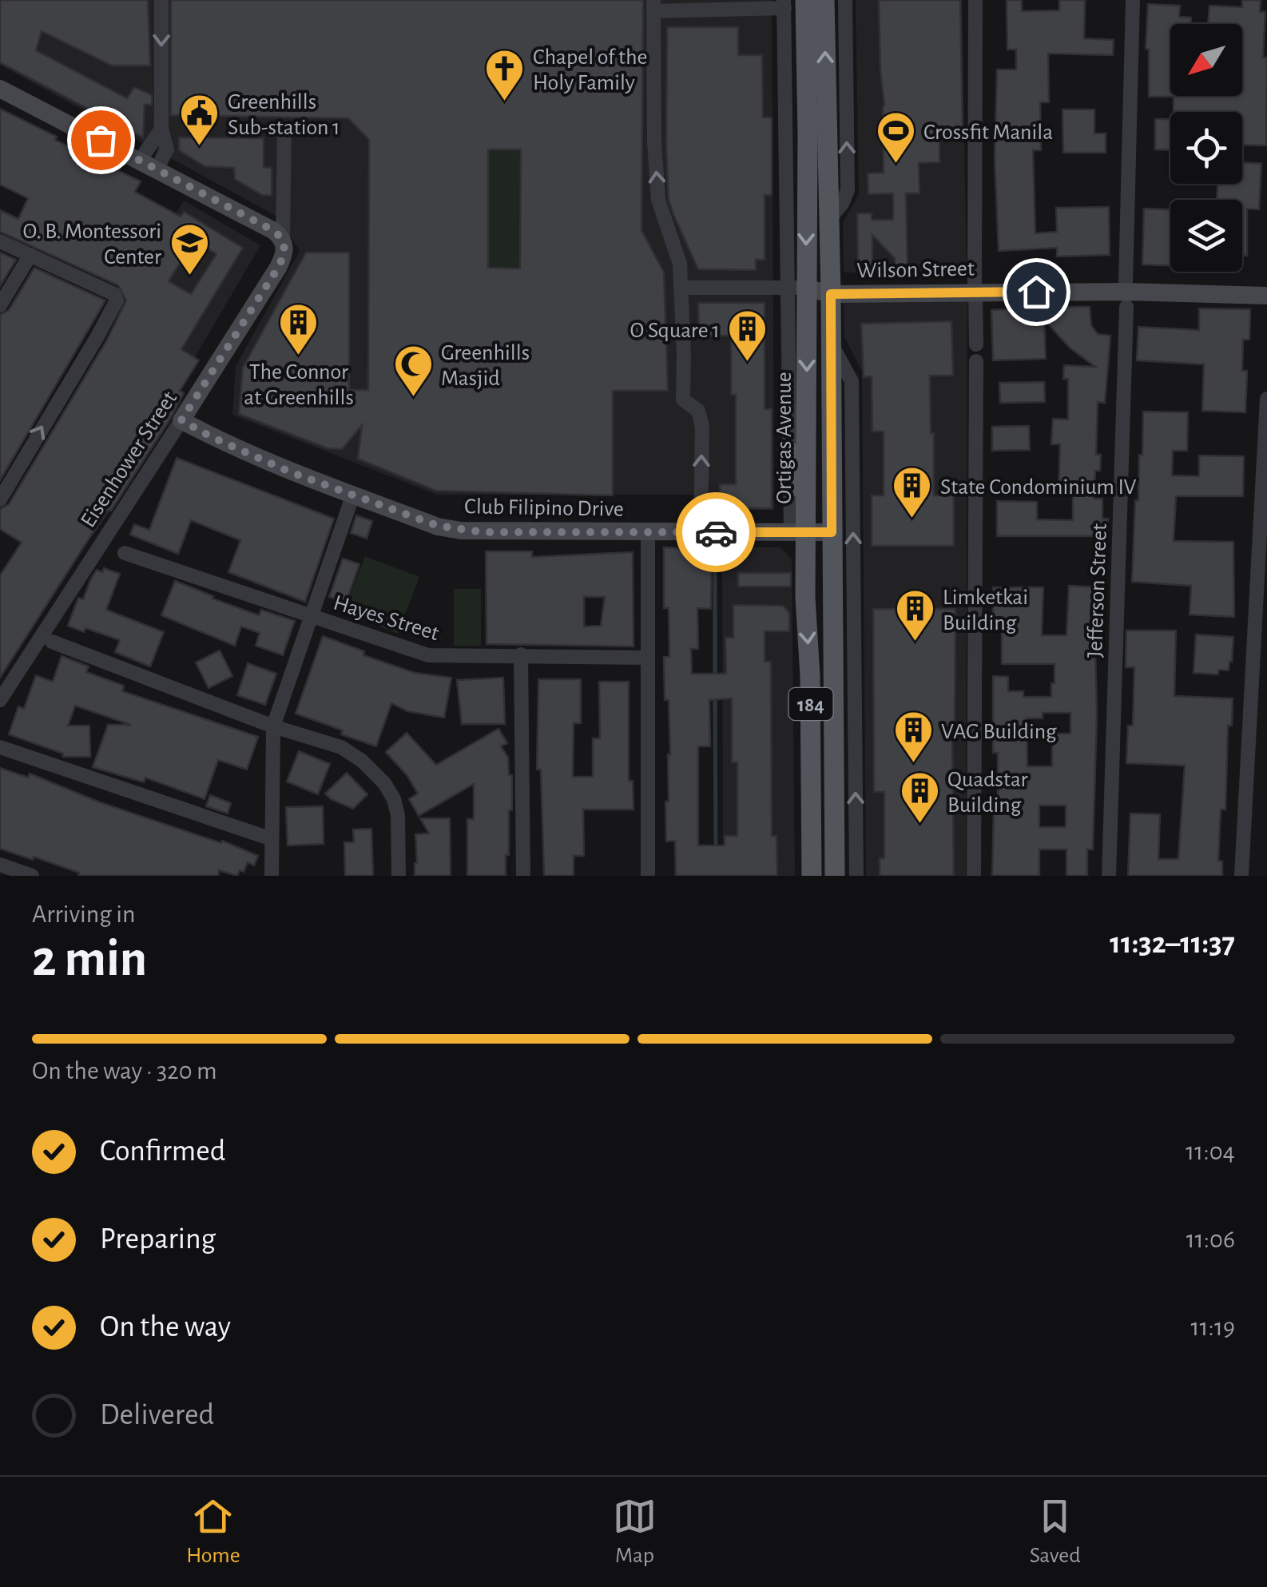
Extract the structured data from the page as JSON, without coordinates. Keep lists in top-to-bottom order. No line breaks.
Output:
{"streets":{"main road":["Ortigas Avenue","184"],"street":["Wilson Street","Eisenhower Street","Club Filipino Drive","Jefferson Street","Hayes Street"]},"crossings":[["Wilson Street","Ortigas Avenue"],["Wilson Street","184"],["Ortigas Avenue","Club Filipino Drive"],["Eisenhower Street","Club Filipino Drive"],["Club Filipino Drive","184"]],"places":{"church":["Chapel of the Holy Family"],"public building":["Greenhills Sub-station 1"],"sports":["Crossfit Manila"],"school or university":["O. B. Montessori Center"],"building":["The Connor at Greenhills","O Square 1","State Condominium IV","Limketkai Building","VAG Building","Quadstar Building"],"mosque":["Greenhills Masjid"]},"north":"bottom left","page":{"heading":["2 min","Arriving in","11:32–11:37"],"bar":"On the way · 320 m","list":[["Confirmed","11:04"],["Preparing","11:06"],["On the way","11:19"],"Delivered"],"tabs":["Home","Map","Saved"]}}
